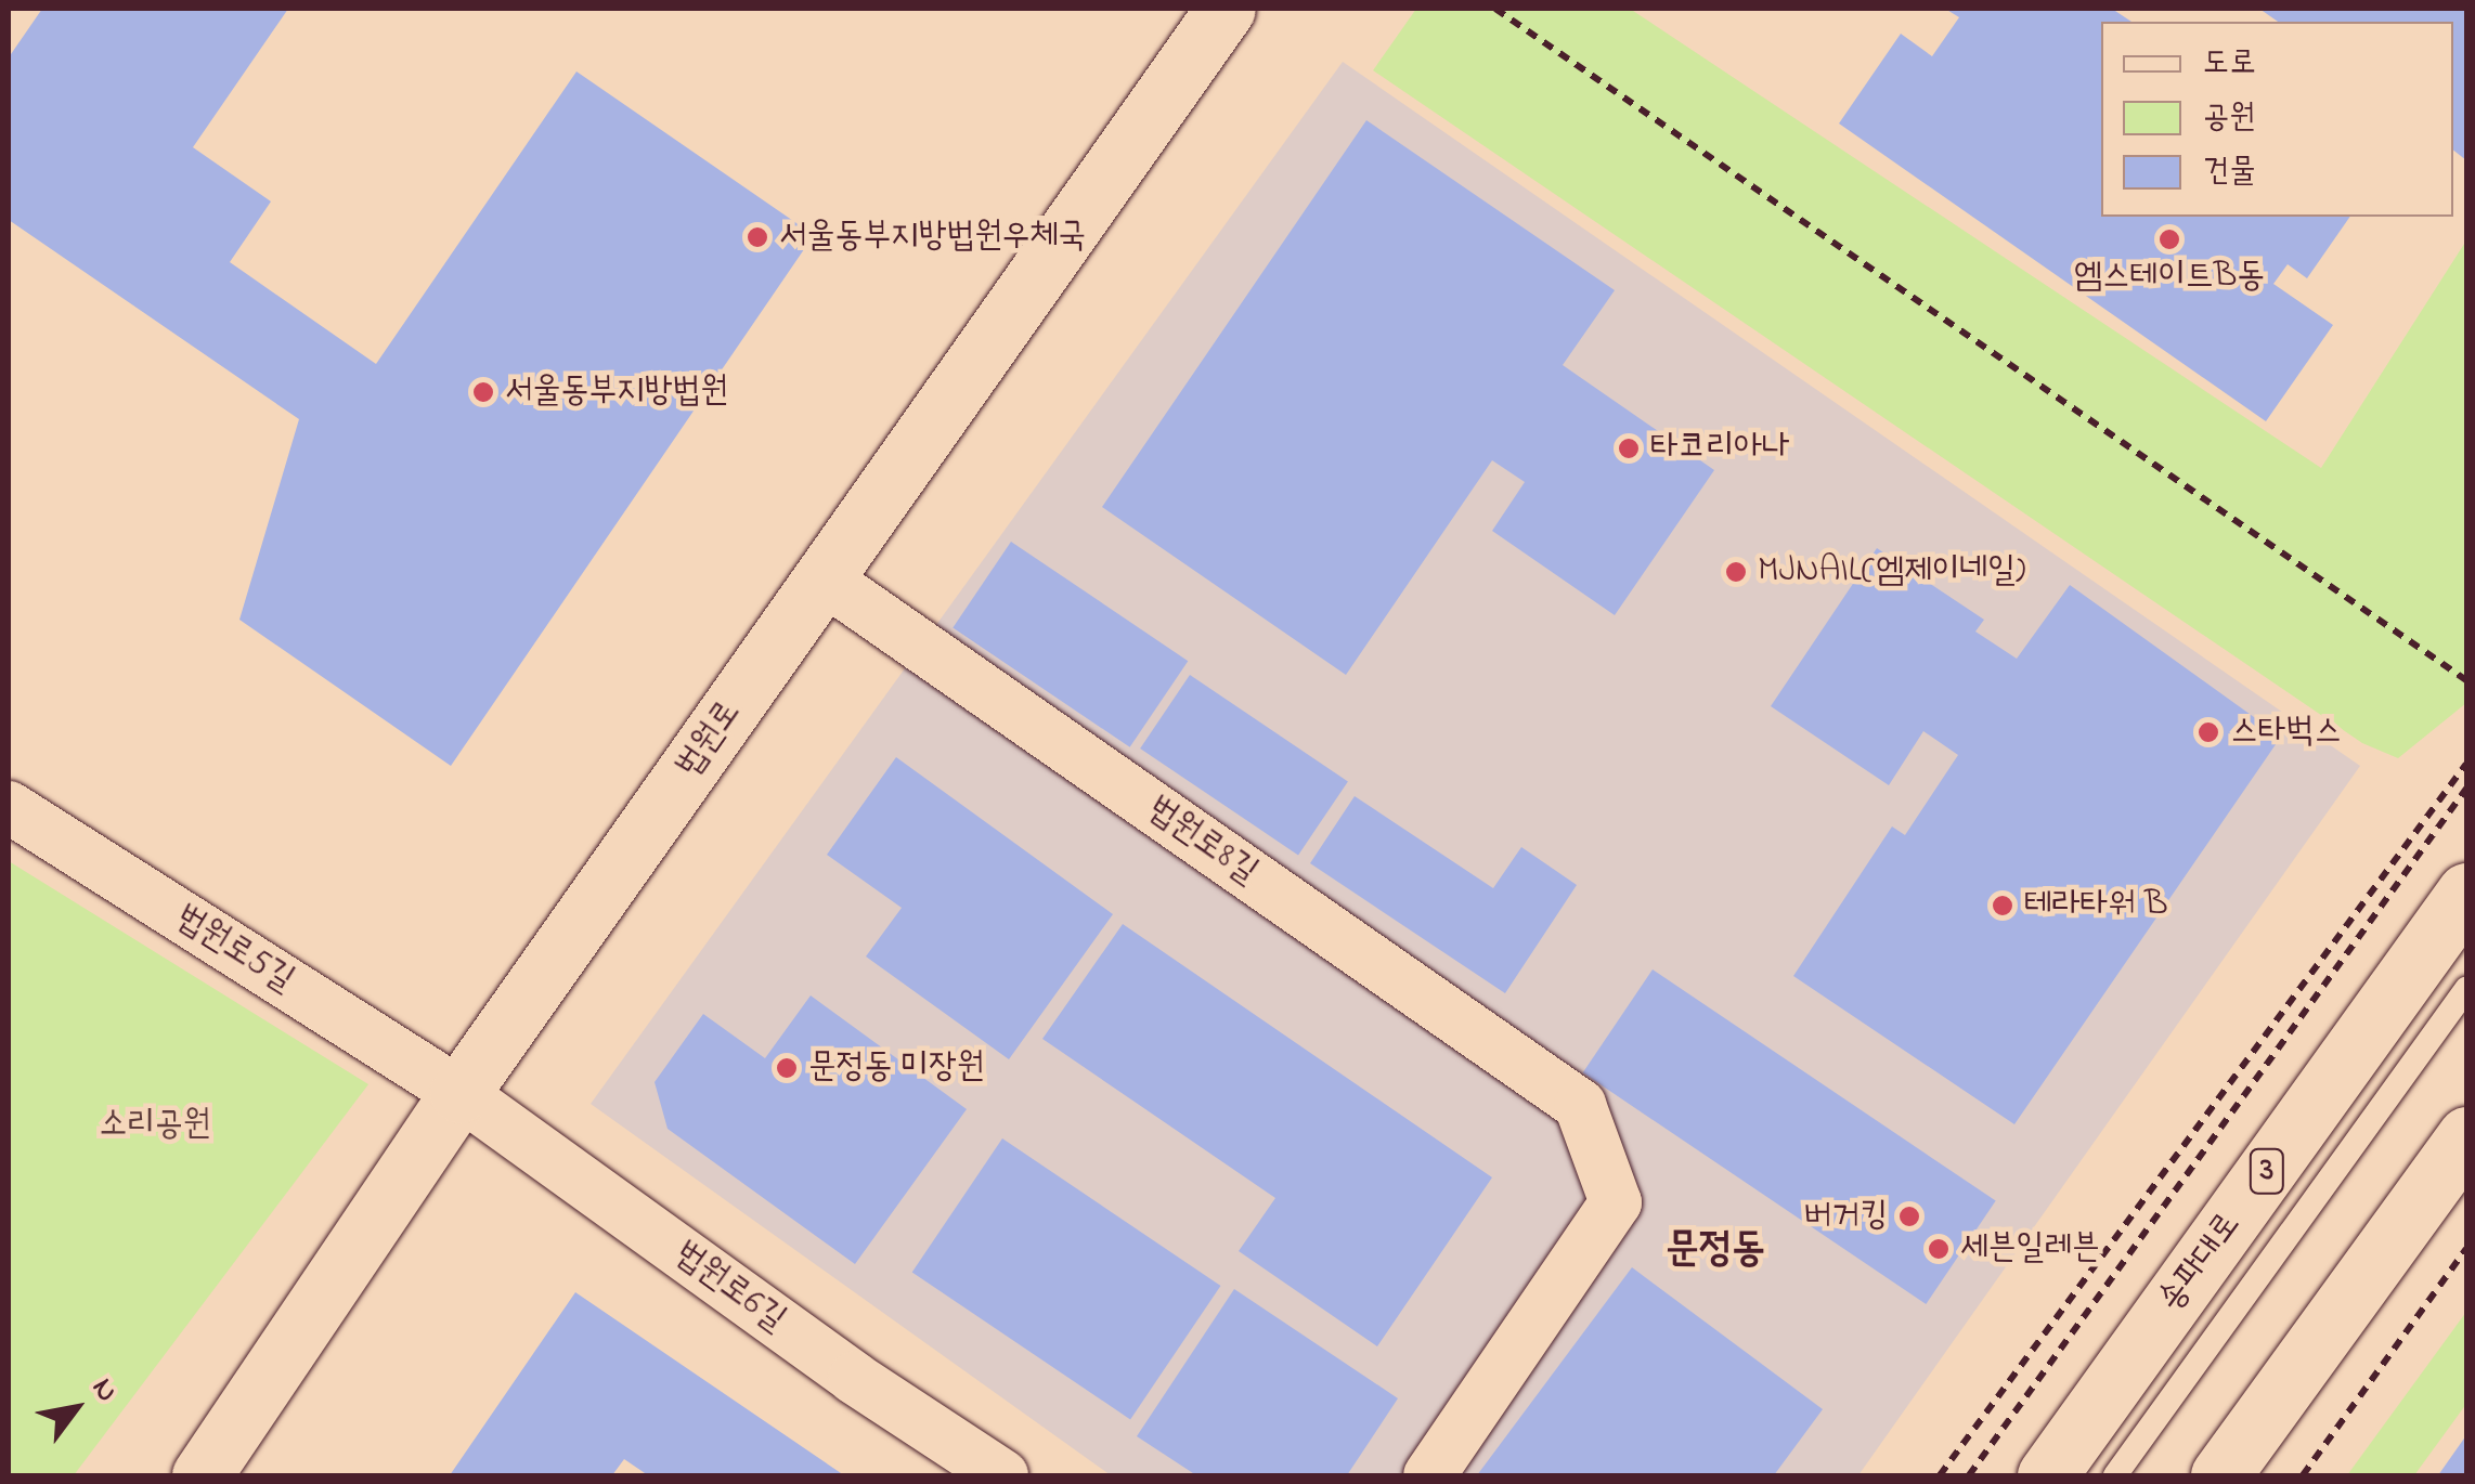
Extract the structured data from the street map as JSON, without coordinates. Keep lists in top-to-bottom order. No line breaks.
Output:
{"streets":{"street":["법원로","법원로8길","법원로5길","3","송파대로","법원로6길"]},"crossings":[["법원로","법원로8길"],["법원로","법원로5길"],["법원로","법원로6길"],["법원로5길","법원로6길"]],"districts":["문정동"],"parks":["소리공원"],"places":["서울동부지방법원우체국","엠스테이트B동","서울동부지방법원","타코리아나","MJNAIL(엠제이네일)","스타벅스","테라타워 B","문정동 미장원","버거킹","세븐일레븐"],"legend":["도로","공원","건물"],"north":"top right"}
